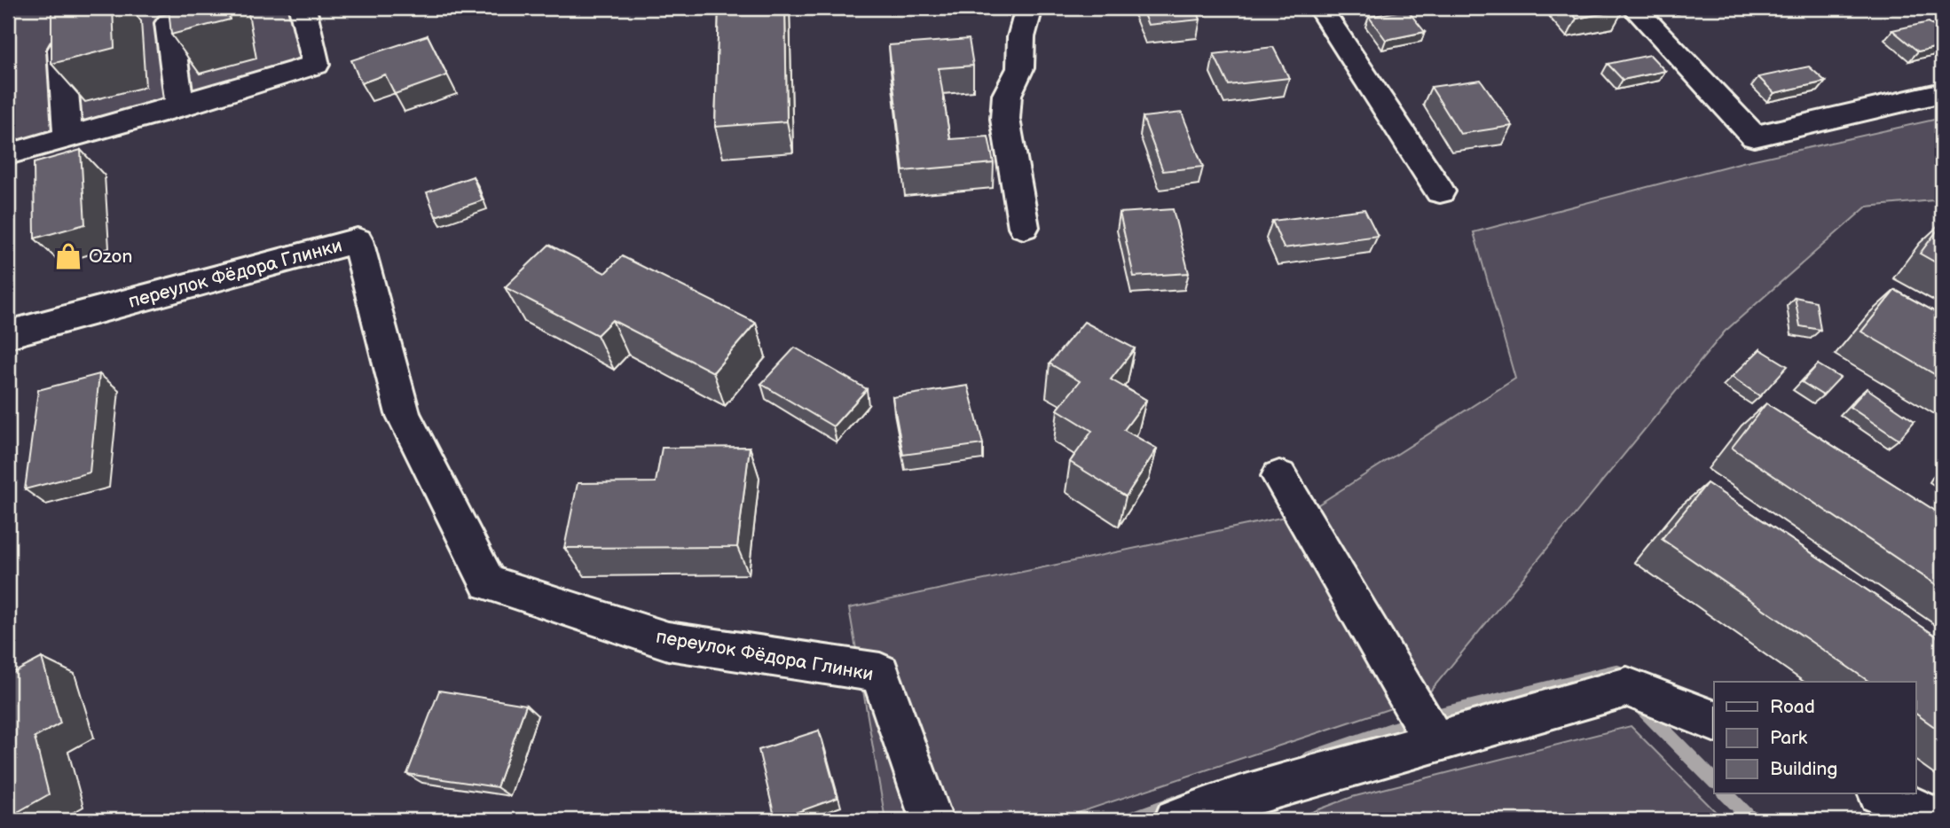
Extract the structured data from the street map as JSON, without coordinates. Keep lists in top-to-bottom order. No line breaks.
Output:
{"streets":{"street":["переулок Фёдора Глинки"]},"places":{"shop":["Ozon"]},"legend":["Road","Park","Building"]}
